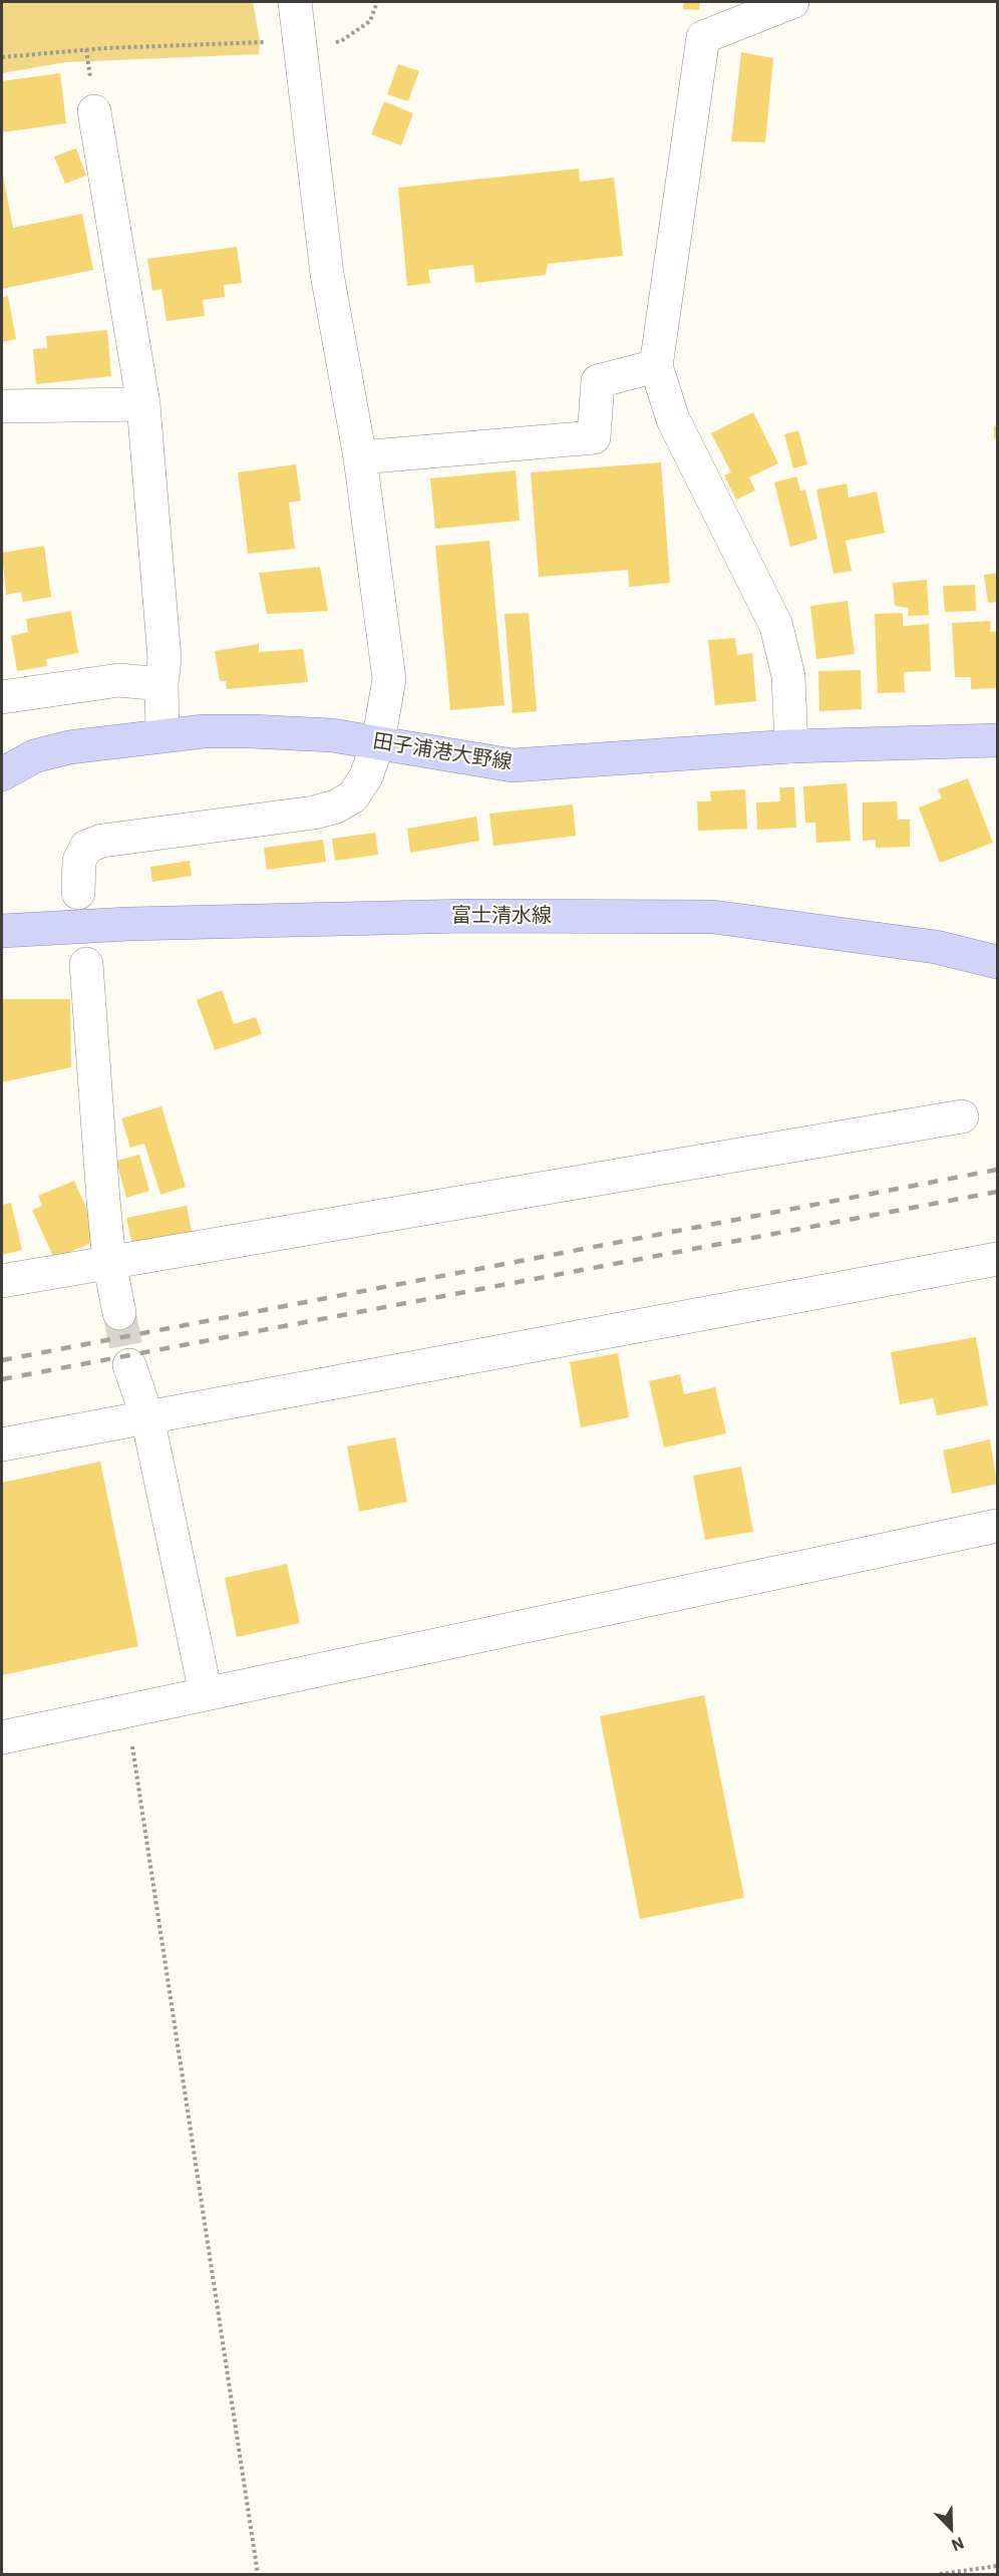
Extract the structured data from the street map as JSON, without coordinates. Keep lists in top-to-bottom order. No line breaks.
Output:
{"streets":{"main road":["田子浦港大野線","富士清水線"]},"north":"bottom right"}
